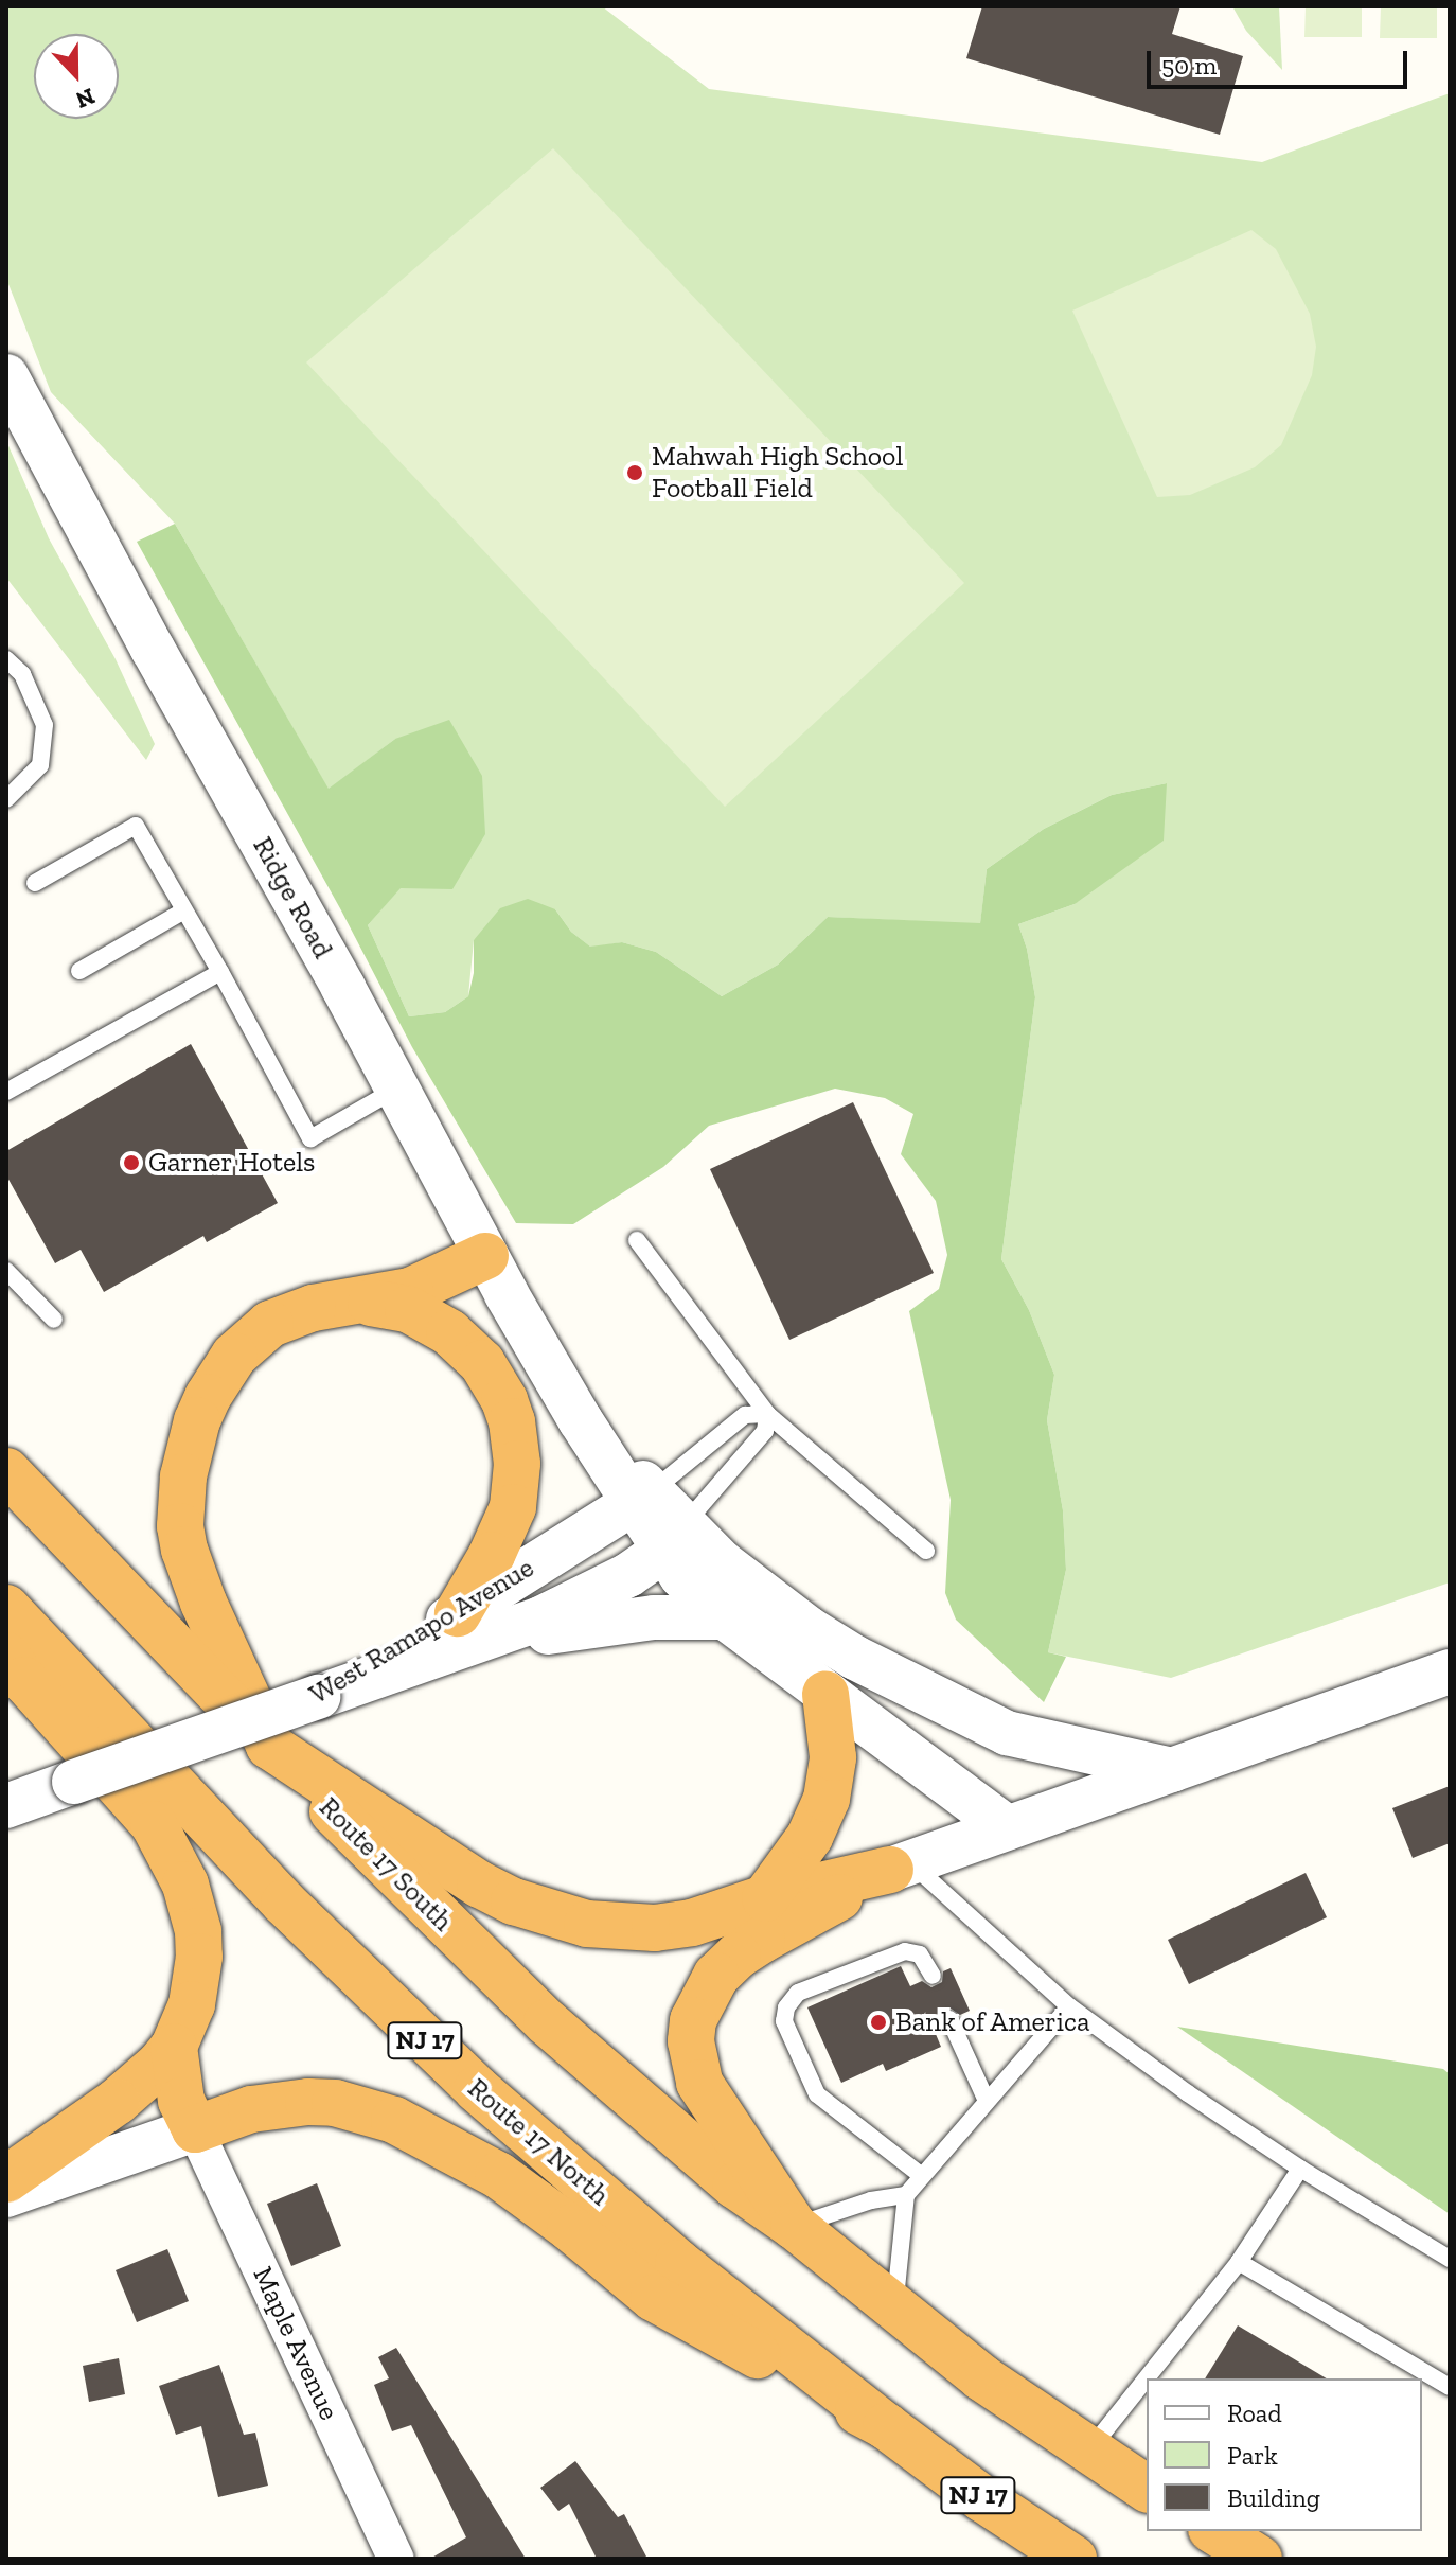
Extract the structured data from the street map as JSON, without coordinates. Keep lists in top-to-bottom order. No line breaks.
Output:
{"streets":{"highway":["Route 17 South","NJ 17","Route 17 North"],"street":["Ridge Road","West Ramapo Avenue","Maple Avenue"]},"crossings":[["Ridge Road","West Ramapo Avenue"],["NJ 17","Route 17 North"]],"places":["Mahwah High School Football Field","Garner Hotels","Bank of America"],"legend":["Road","Park","Building"],"scale_bar":"50 m","north":"bottom"}
